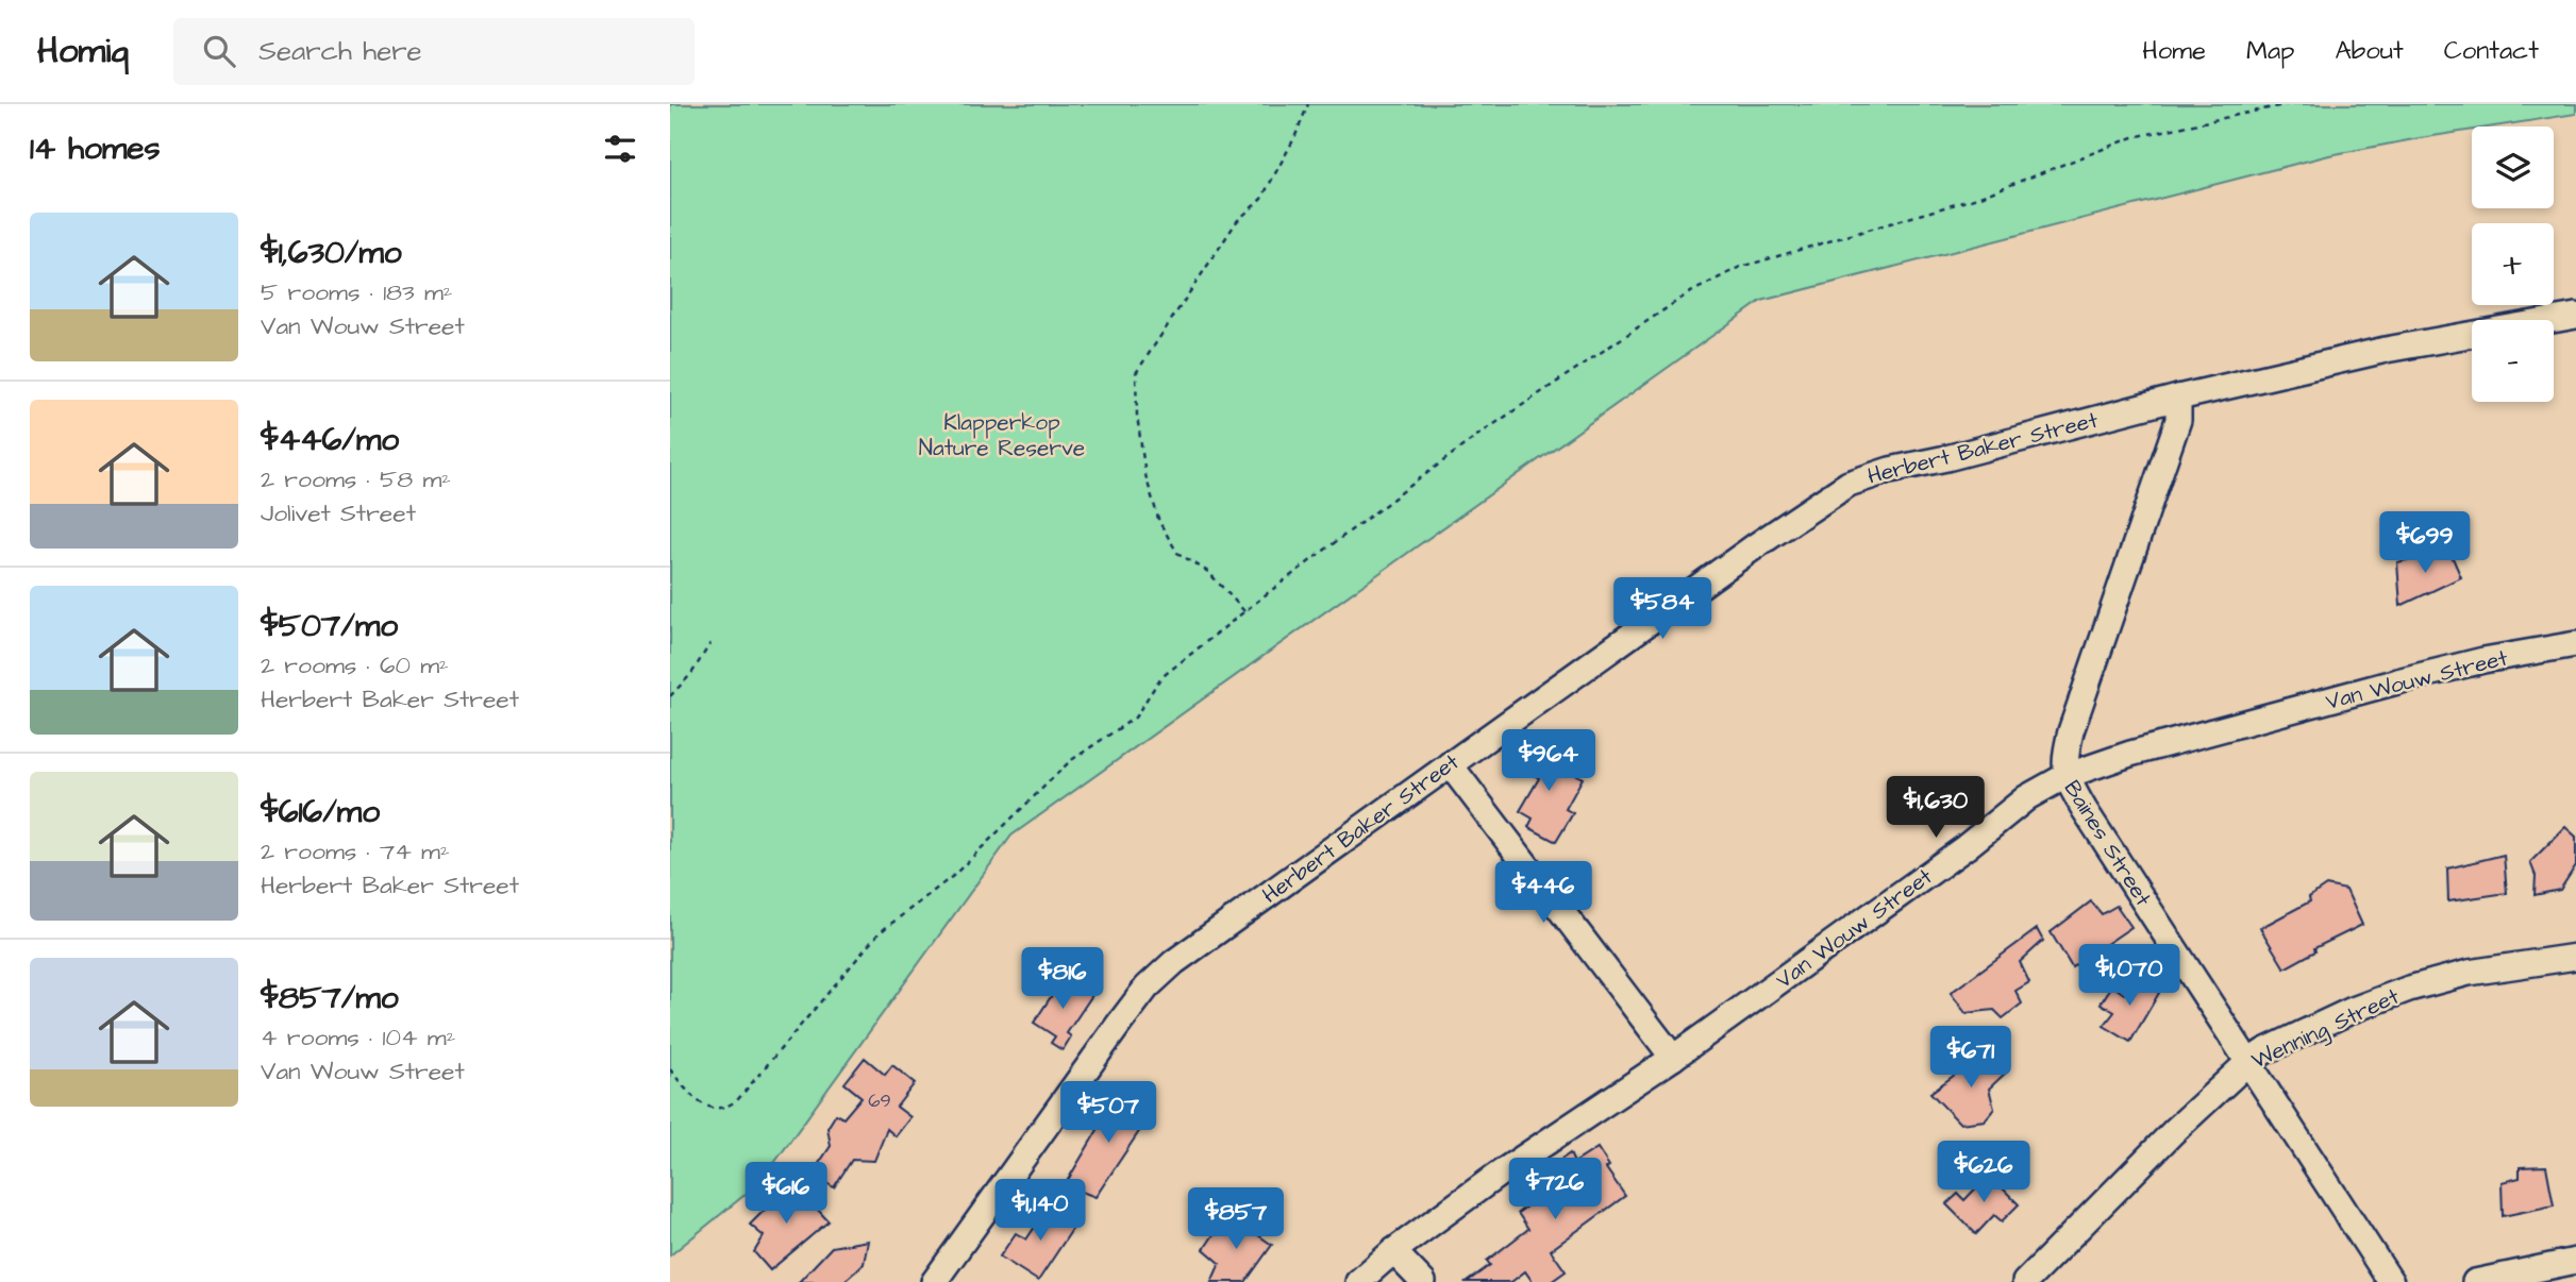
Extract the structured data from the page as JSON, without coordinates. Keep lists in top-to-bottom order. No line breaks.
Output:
{"streets":{"street":["Herbert Baker Street","Van Wouw Street","Baines Street","Wenning Street"]},"crossings":[["Herbert Baker Street","Baines Street"],["Van Wouw Street","Baines Street"],["Baines Street","Wenning Street"]],"parks":["Klapperkop Nature Reserve"],"house_numbers":["69"],"page":{"header":"Homiq","search":"Search here","nav":["Home","Map","About","Contact"],"heading":"14 homes","map_buttons":["+","−"],"list":[{"name":"$1,630/mo","note":"5 rooms · 183 m² · Van Wouw Street"},{"name":"$446/mo","note":"2 rooms · 58 m² · Jolivet Street"},{"name":"$507/mo","note":"2 rooms · 60 m² · Herbert Baker Street"},{"name":"$616/mo","note":"2 rooms · 74 m² · Herbert Baker Street"},{"name":"$857/mo","note":"4 rooms · 104 m² · Van Wouw Street"}],"price":["$699","$584","$964","$1,630","$446","$1,070","$816","$671","$507","$626","$726","$616","$1,140","$857"]}}
